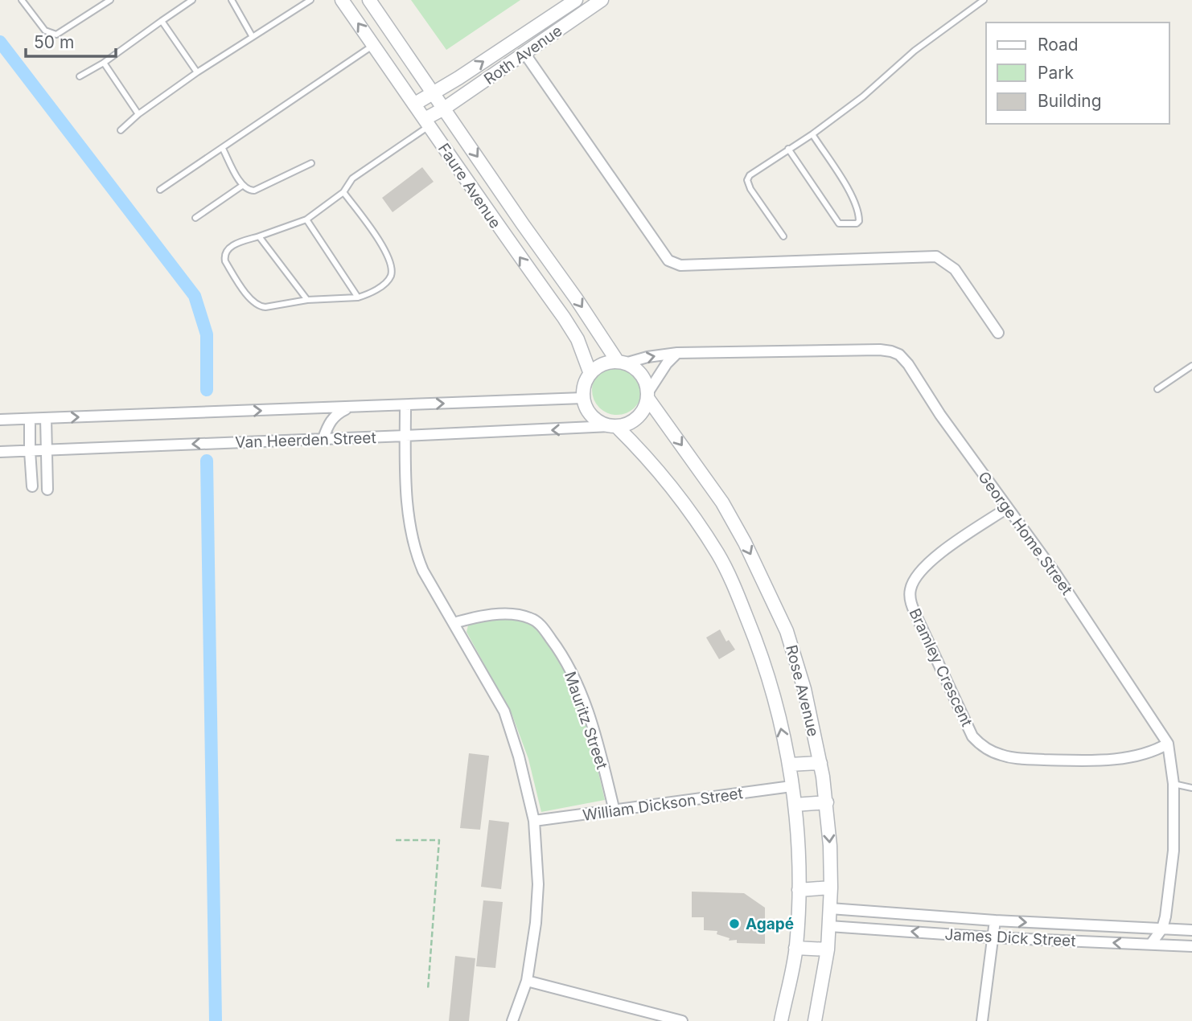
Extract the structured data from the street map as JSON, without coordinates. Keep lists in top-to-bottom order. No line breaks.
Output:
{"streets":{"street":["Roth Avenue","Faure Avenue","Van Heerden Street","George Home Street","Bramley Crescent","Rose Avenue","Mauritz Street","William Dickson Street","James Dick Street"]},"crossings":[["Roth Avenue","Faure Avenue"],["Faure Avenue","Van Heerden Street"],["Faure Avenue","George Home Street"],["Faure Avenue","Rose Avenue"],["Van Heerden Street","George Home Street"],["Van Heerden Street","Rose Avenue"],["George Home Street","Bramley Crescent"],["George Home Street","Rose Avenue"],["George Home Street","James Dick Street"],["Rose Avenue","William Dickson Street"],["Rose Avenue","James Dick Street"],["Mauritz Street","William Dickson Street"]],"places":["Agapé"],"legend":["Road","Park","Building"],"scale_bar":"50 m"}
